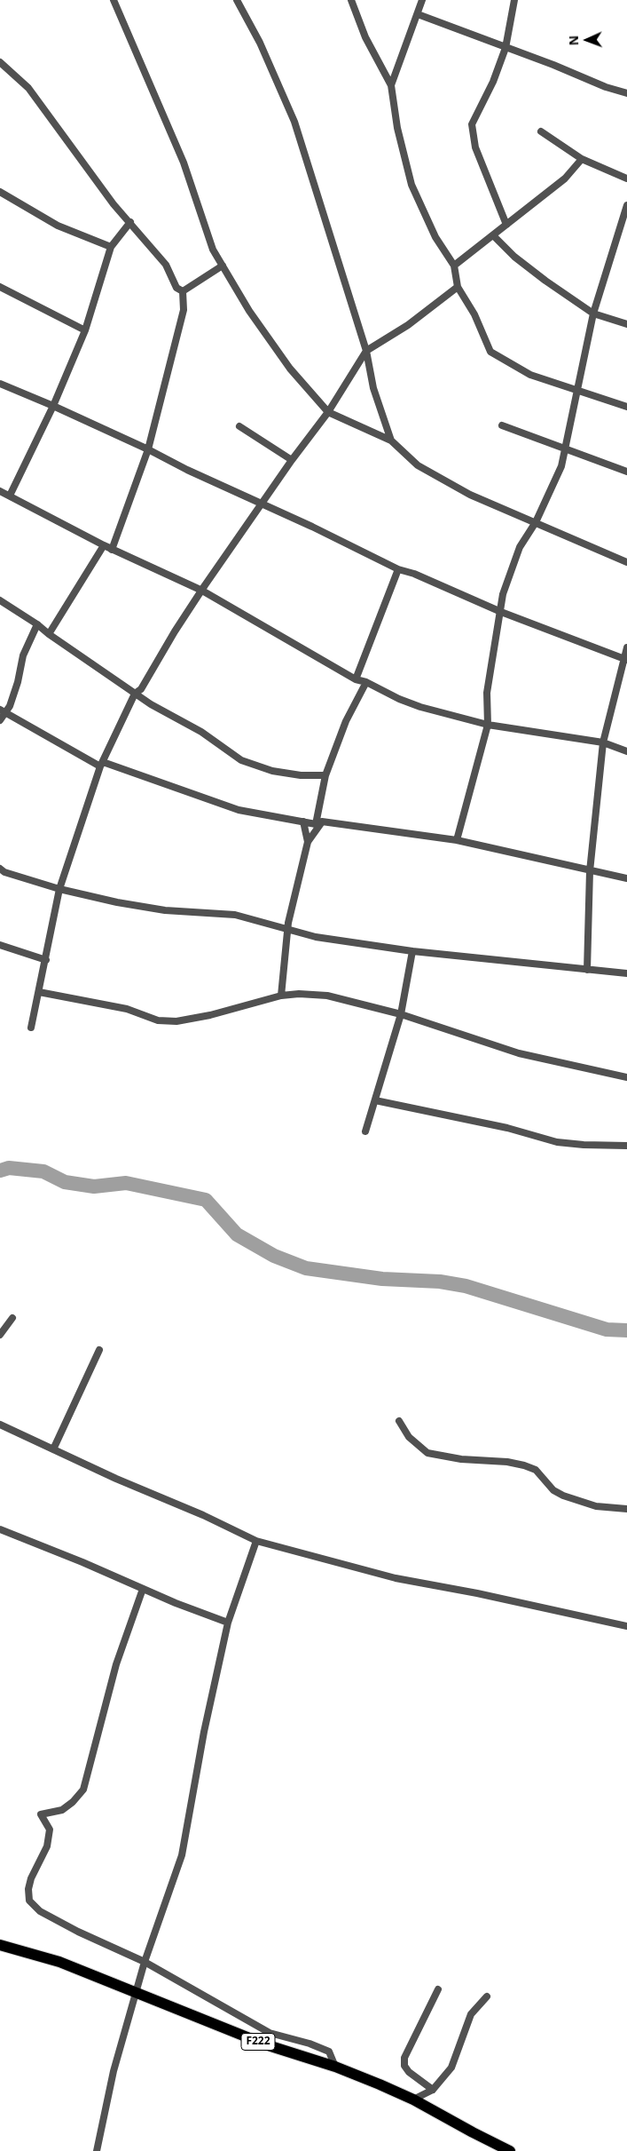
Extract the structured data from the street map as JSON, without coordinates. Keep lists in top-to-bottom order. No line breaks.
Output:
{"streets":{"main road":["F222"]},"north":"left"}
